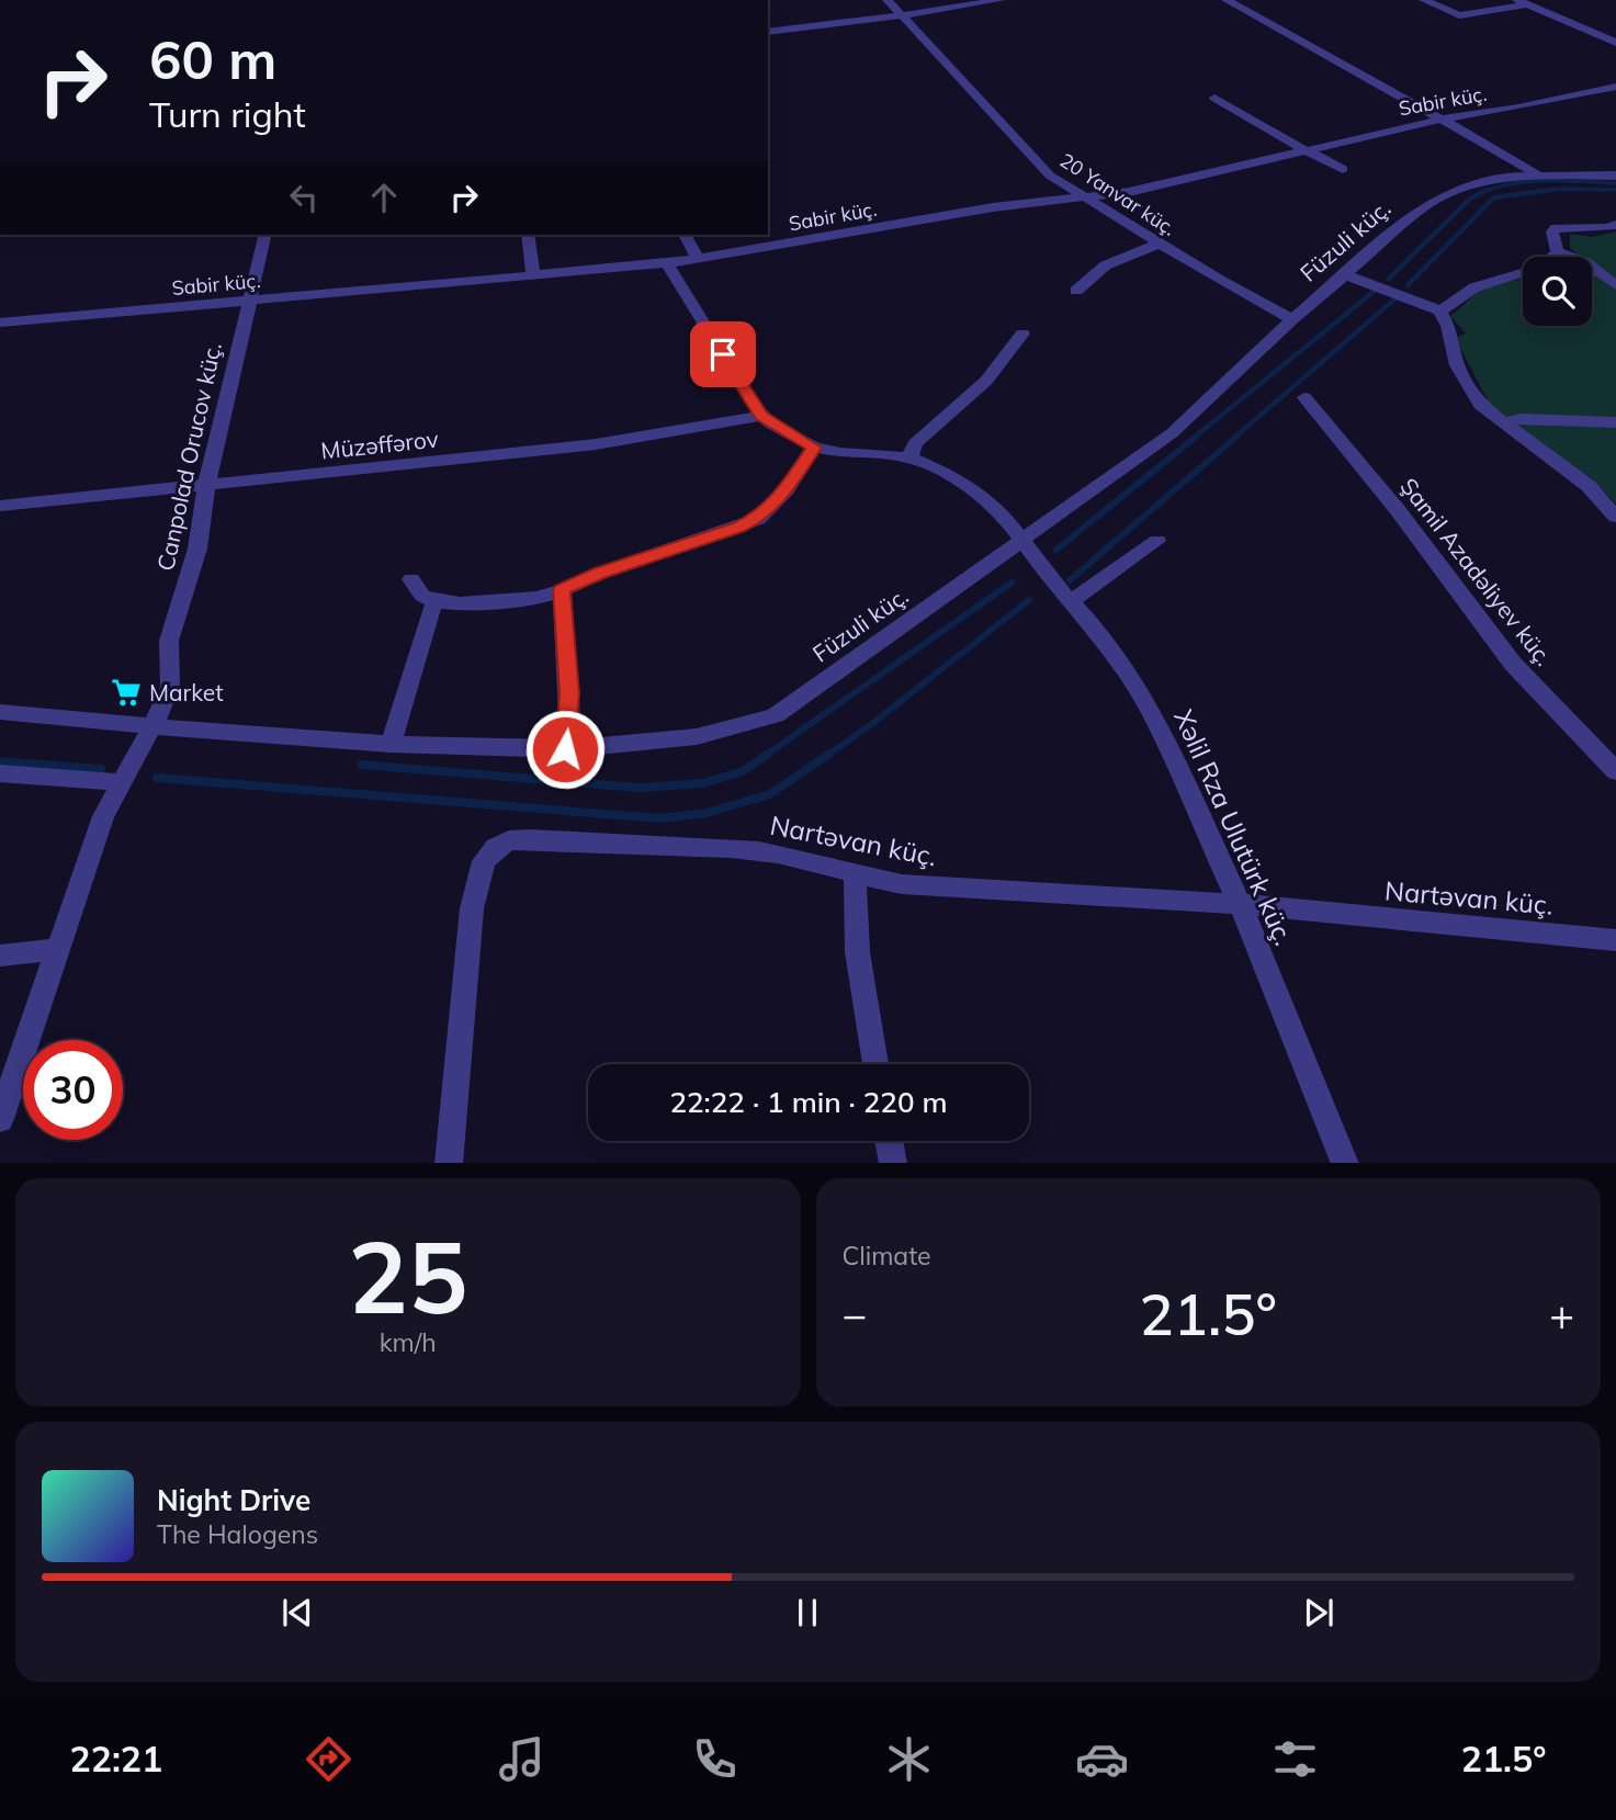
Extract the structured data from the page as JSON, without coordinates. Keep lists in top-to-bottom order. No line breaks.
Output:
{"streets":{"street":["Sabir küç.","20 Yanvar küç.","Füzuli küç.","Müzəffərov","Canpolad Orucov küç.","Şamil Azadəliyev küç.","Xəlil Rza Ulutürk küç.","Nartəvan küç."]},"crossings":[["Sabir küç.","20 Yanvar küç."],["Sabir küç.","Canpolad Orucov küç."],["20 Yanvar küç.","Füzuli küç."],["Füzuli küç.","Canpolad Orucov küç."],["Füzuli küç.","Xəlil Rza Ulutürk küç."],["Müzəffərov","Canpolad Orucov küç."],["Xəlil Rza Ulutürk küç.","Nartəvan küç."]],"places":{"supermarket":["Market"]},"page":{"turn":["60 m","Turn right"],"limit":"30","trip":"22:22 · 1 min · 220 m","tile":[["25","km/h"],"Climate"],"heat":["−","21.5°","+"],"song":["Night Drive","The Halogens"],"tabs":["22:21","21.5°"]}}
